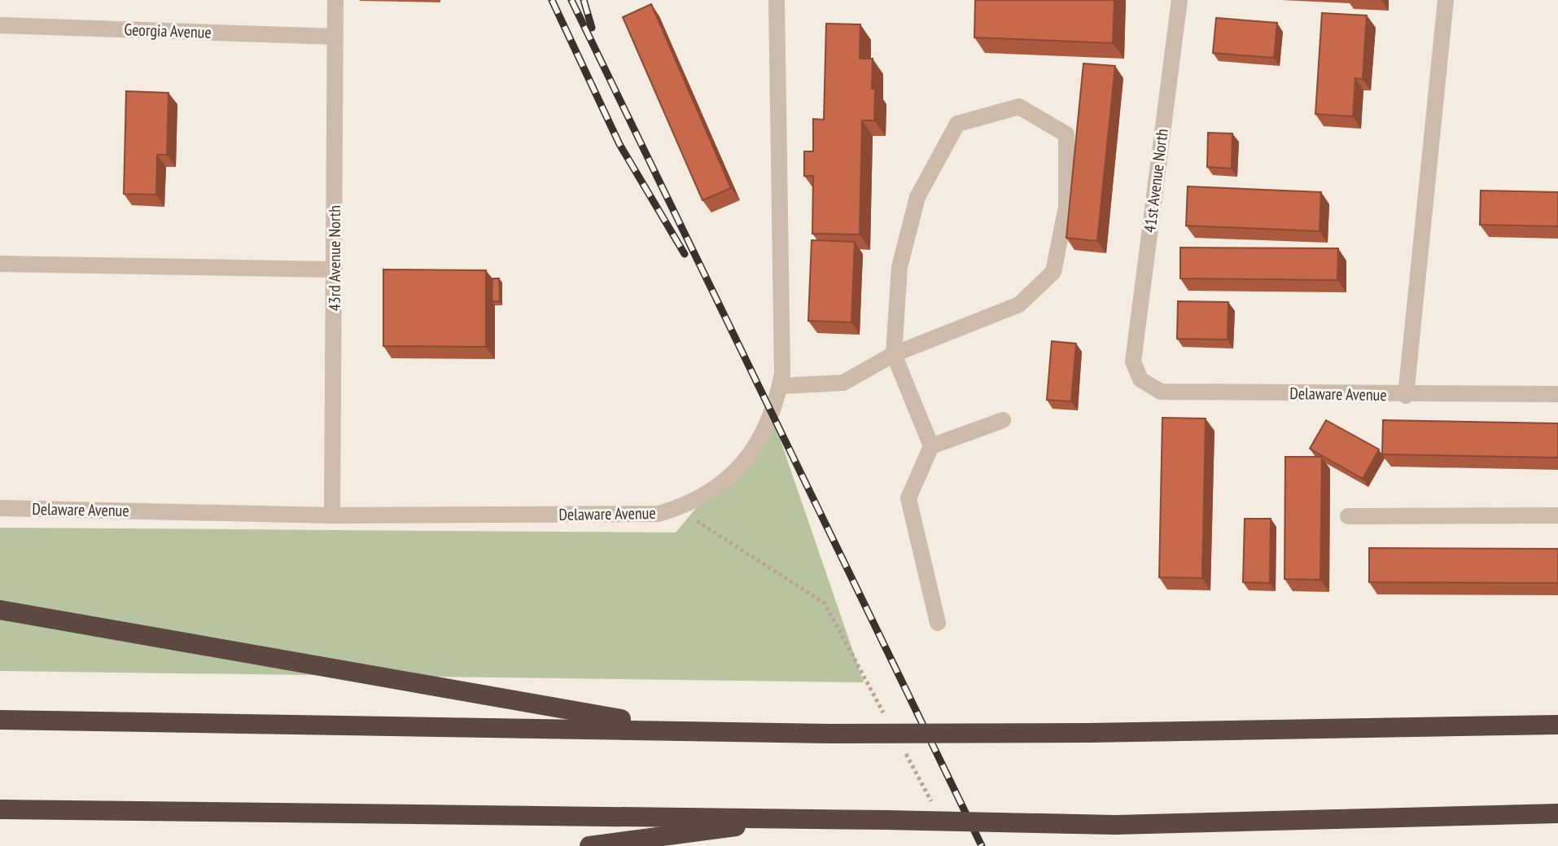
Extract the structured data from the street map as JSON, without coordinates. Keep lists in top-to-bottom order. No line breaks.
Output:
{"streets":{"street":["Georgia Avenue","41st Avenue North","43rd Avenue North","Delaware Avenue"]},"crossings":[["Georgia Avenue","43rd Avenue North"],["41st Avenue North","Delaware Avenue"],["43rd Avenue North","Delaware Avenue"]]}
